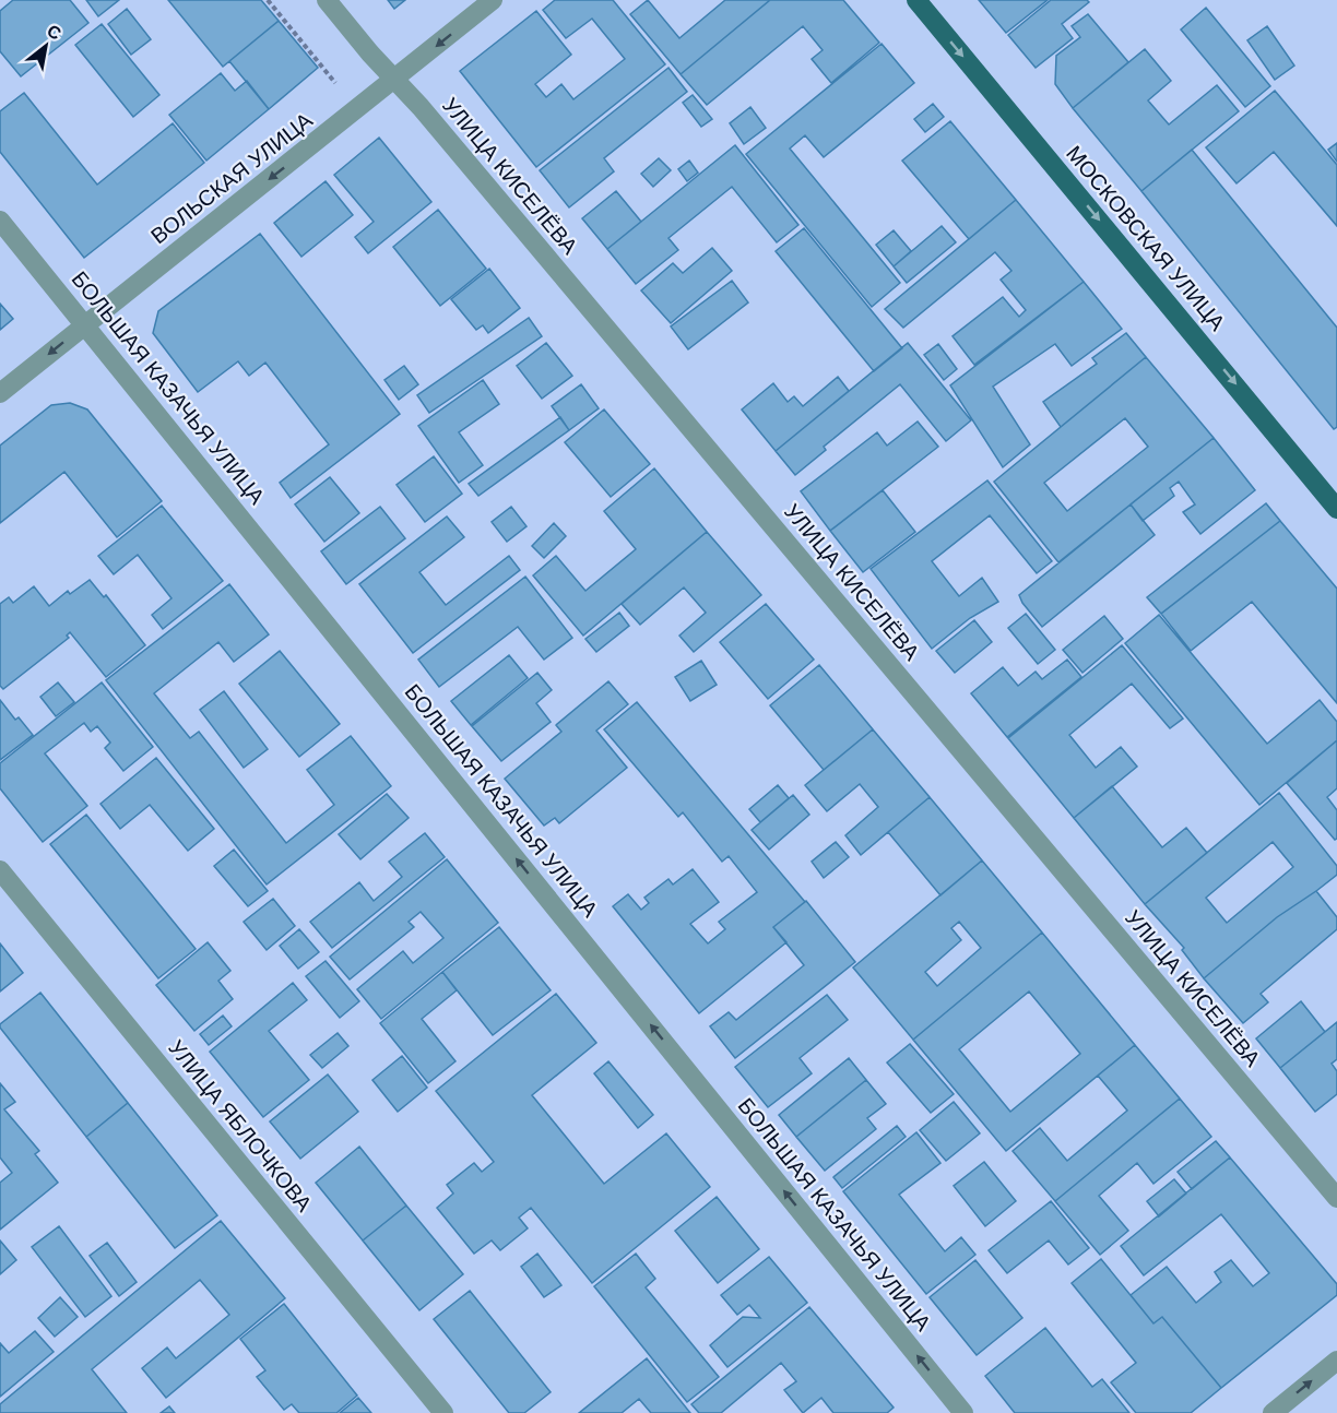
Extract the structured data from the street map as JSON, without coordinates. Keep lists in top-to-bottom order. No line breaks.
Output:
{"streets":{"main road":["МОСКОВСКАЯ УЛИЦА"],"street":["УЛИЦА КИСЕЛЁВА","ВОЛЬСКАЯ УЛИЦА","БОЛЬШАЯ КАЗАЧЬЯ УЛИЦА","УЛИЦА ЯБЛОЧКОВА"]},"crossings":[["УЛИЦА КИСЕЛЁВА","ВОЛЬСКАЯ УЛИЦА"],["ВОЛЬСКАЯ УЛИЦА","БОЛЬШАЯ КАЗАЧЬЯ УЛИЦА"]],"one_way":["ВОЛЬСКАЯ УЛИЦА","МОСКОВСКАЯ УЛИЦА","БОЛЬШАЯ КАЗАЧЬЯ УЛИЦА"],"north":"top right"}
